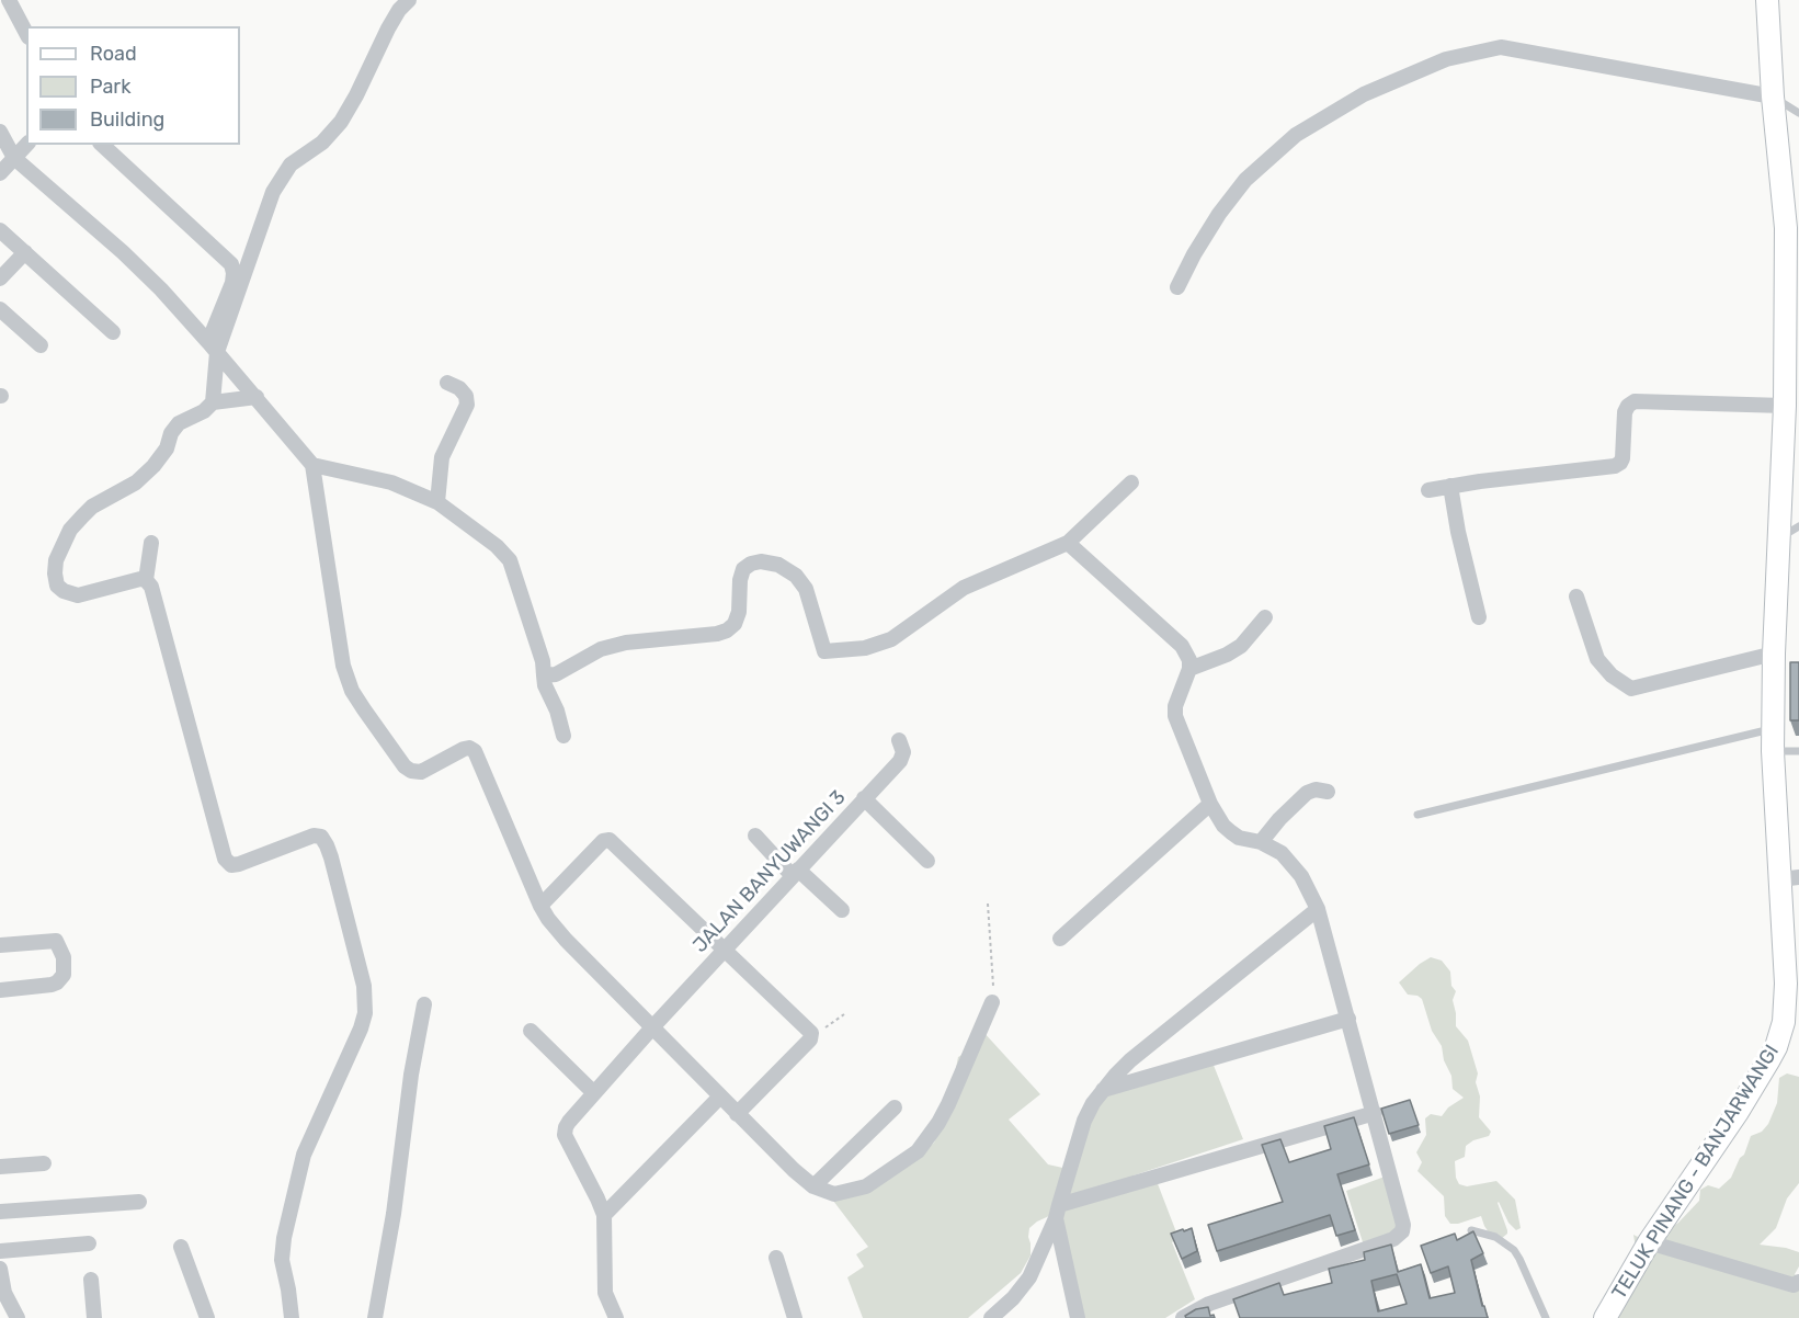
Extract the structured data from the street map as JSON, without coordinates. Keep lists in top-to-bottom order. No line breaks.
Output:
{"streets":{"main road":["TELUK PINANG - BANJARWANGI"],"street":["JALAN BANYUWANGI 3"]},"legend":["Road","Park","Building"]}
